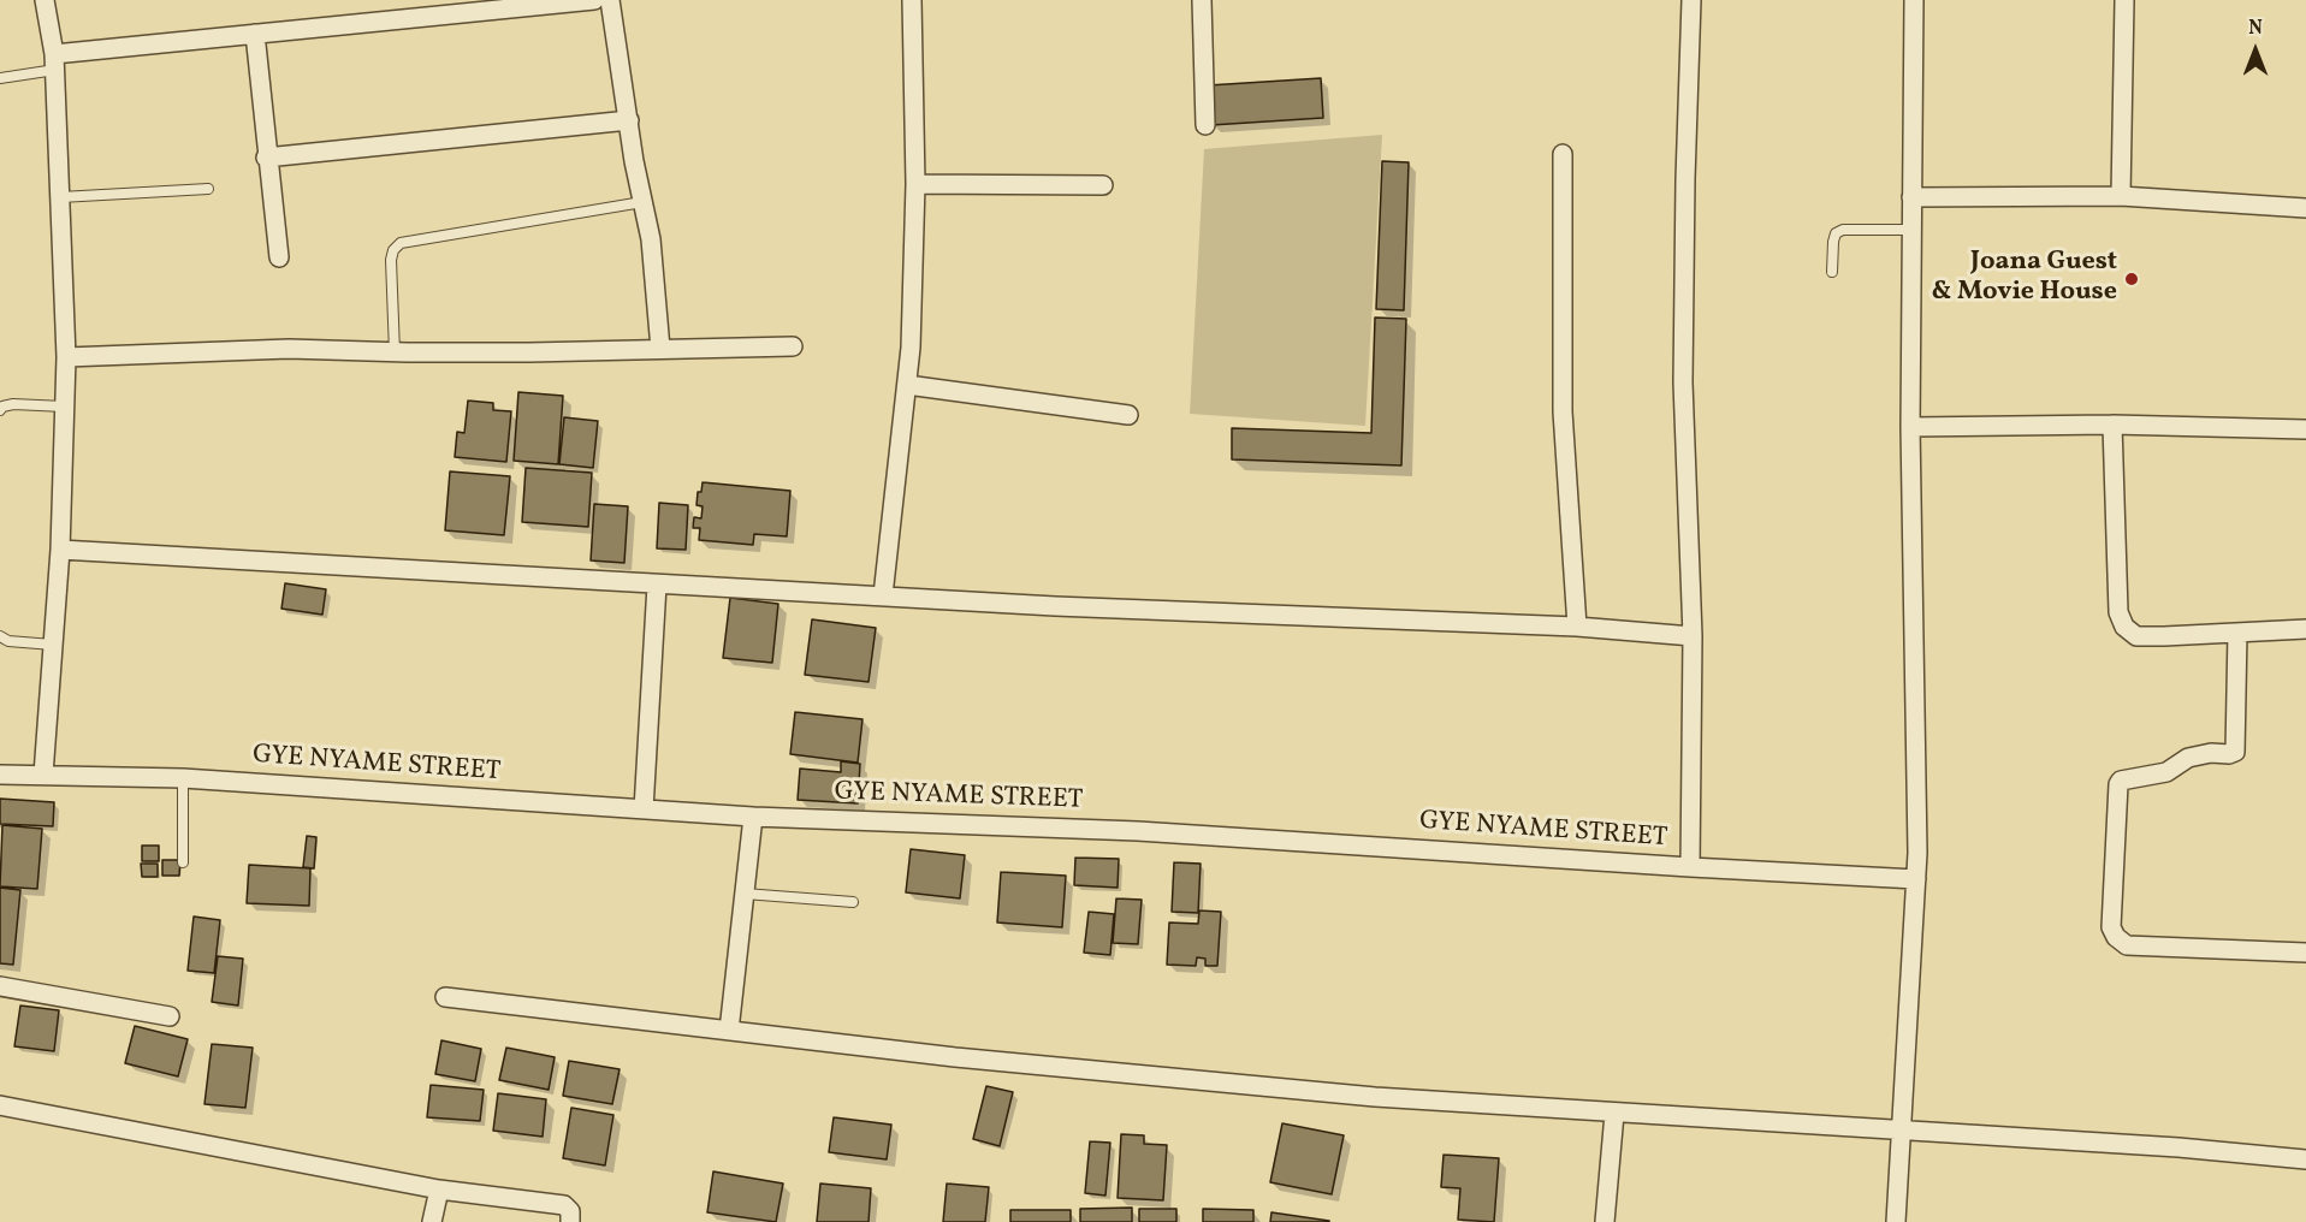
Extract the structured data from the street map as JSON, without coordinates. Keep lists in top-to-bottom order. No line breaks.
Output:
{"streets":{"street":["GYE NYAME STREET"]},"places":["Joana Guest & Movie House"],"north":"top"}
